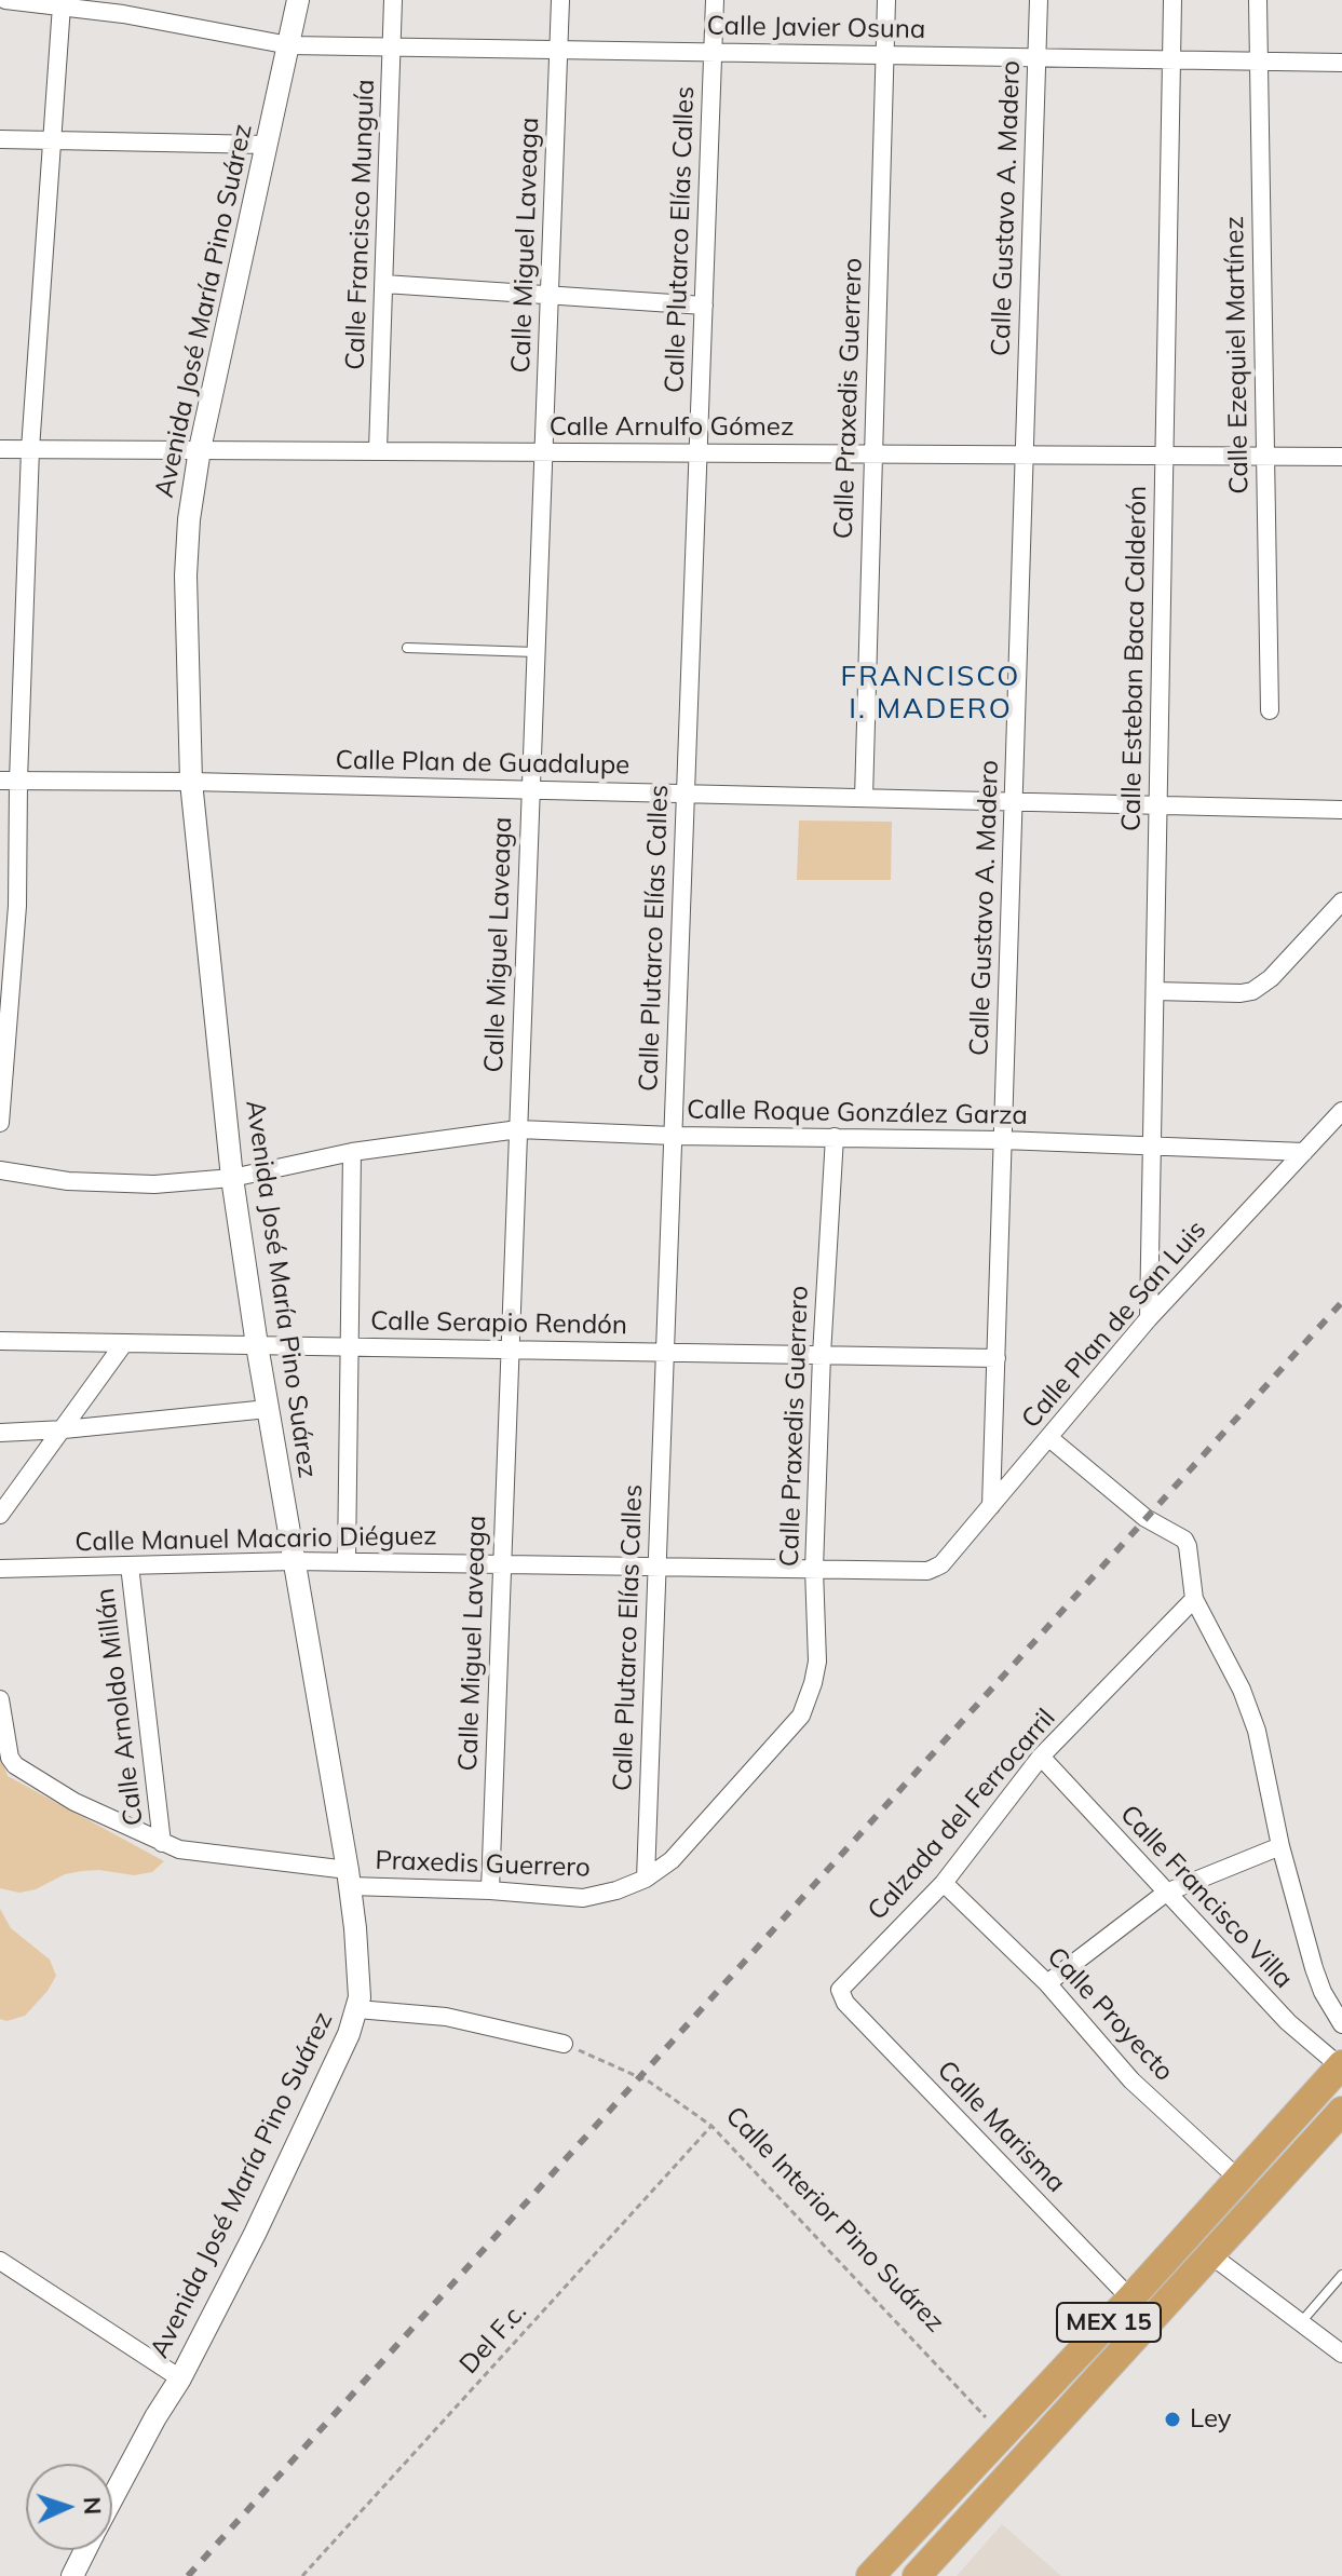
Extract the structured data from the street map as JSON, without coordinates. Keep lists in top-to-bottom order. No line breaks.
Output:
{"streets":{"highway":["MEX 15"],"street":["Calle Javier Osuna","Calle Gustavo A. Madero","Calle Francisco Munguía","Calle Plutarco Elías Calles","Calle Miguel Laveaga","Avenida José María Pino Suárez","Calle Ezequiel Martínez","Calle Praxedis Guerrero","Calle Arnulfo Gómez","Calle Esteban Baca Calderón","Calle Plan de Guadalupe","Calle Roque González Garza","Calle Serapio Rendón","Calle Plan de San Luis","Calle Manuel Macario Diéguez","Calle Arnoldo Millán","Calzada del Ferrocarril","Praxedis Guerrero","Calle Francisco Villa","Calle Proyecto","Calle Marisma"],"path":["Calle Interior Pino Suárez","Del F.c."]},"crossings":[["Calle Javier Osuna","Calle Gustavo A. Madero"],["Calle Javier Osuna","Calle Francisco Munguía"],["Calle Javier Osuna","Calle Plutarco Elías Calles"],["Calle Javier Osuna","Calle Miguel Laveaga"],["Calle Javier Osuna","Avenida José María Pino Suárez"],["Calle Javier Osuna","Calle Ezequiel Martínez"],["Calle Javier Osuna","Calle Praxedis Guerrero"],["Calle Javier Osuna","Calle Esteban Baca Calderón"],["Calle Gustavo A. Madero","Calle Arnulfo Gómez"],["Calle Gustavo A. Madero","Calle Plan de Guadalupe"],["Calle Gustavo A. Madero","Calle Roque González Garza"],["Calle Gustavo A. Madero","Calle Serapio Rendón"],["Calle Gustavo A. Madero","Calle Plan de San Luis"],["Calle Francisco Munguía","Calle Arnulfo Gómez"],["Calle Plutarco Elías Calles","Calle Arnulfo Gómez"],["Calle Plutarco Elías Calles","Calle Plan de Guadalupe"],["Calle Plutarco Elías Calles","Calle Roque González Garza"],["Calle Plutarco Elías Calles","Calle Serapio Rendón"],["Calle Plutarco Elías Calles","Calle Manuel Macario Diéguez"],["Calle Plutarco Elías Calles","Praxedis Guerrero"],["Calle Miguel Laveaga","Calle Arnulfo Gómez"],["Calle Miguel Laveaga","Calle Plan de Guadalupe"],["Calle Miguel Laveaga","Calle Roque González Garza"],["Calle Miguel Laveaga","Calle Serapio Rendón"],["Calle Miguel Laveaga","Calle Manuel Macario Diéguez"],["Calle Miguel Laveaga","Praxedis Guerrero"],["Avenida José María Pino Suárez","Calle Arnulfo Gómez"],["Avenida José María Pino Suárez","Calle Plan de Guadalupe"],["Avenida José María Pino Suárez","Calle Roque González Garza"],["Avenida José María Pino Suárez","Calle Serapio Rendón"],["Avenida José María Pino Suárez","Calle Manuel Macario Diéguez"],["Avenida José María Pino Suárez","Praxedis Guerrero"],["Calle Ezequiel Martínez","Calle Arnulfo Gómez"],["Calle Praxedis Guerrero","Calle Arnulfo Gómez"],["Calle Praxedis Guerrero","Calle Plan de Guadalupe"],["Calle Praxedis Guerrero","Calle Roque González Garza"],["Calle Praxedis Guerrero","Calle Serapio Rendón"],["Calle Praxedis Guerrero","Calle Manuel Macario Diéguez"],["Calle Praxedis Guerrero","Praxedis Guerrero"],["Calle Arnulfo Gómez","Calle Esteban Baca Calderón"],["Calle Esteban Baca Calderón","Calle Plan de Guadalupe"],["Calle Esteban Baca Calderón","Calle Roque González Garza"],["Calle Esteban Baca Calderón","Calle Plan de San Luis"],["Calle Roque González Garza","Calle Plan de San Luis"],["Calle Plan de San Luis","Calle Manuel Macario Diéguez"],["Calle Manuel Macario Diéguez","Calle Arnoldo Millán"],["Calle Arnoldo Millán","Praxedis Guerrero"],["Calzada del Ferrocarril","Calle Francisco Villa"],["Calzada del Ferrocarril","Calle Proyecto"],["Calzada del Ferrocarril","Calle Marisma"],["Calle Francisco Villa","MEX 15"],["Calle Proyecto","MEX 15"],["Calle Marisma","MEX 15"],["Calle Interior Pino Suárez","MEX 15"],["Calle Interior Pino Suárez","Del F.c."]],"districts":["FRANCISCO I. MADERO"],"places":["Ley"],"north":"right"}
